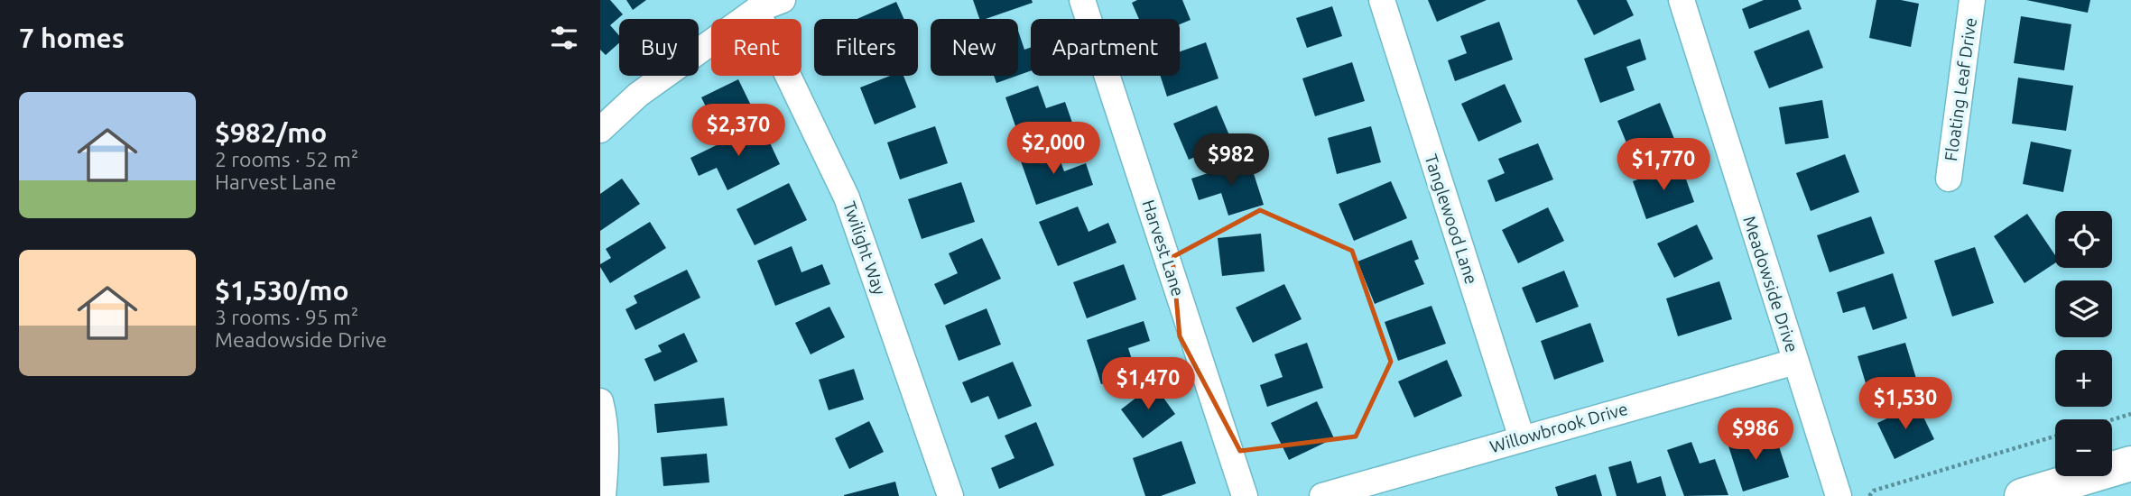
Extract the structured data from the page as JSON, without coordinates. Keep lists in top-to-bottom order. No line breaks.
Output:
{"streets":{"street":["Floating Leaf Drive","Tanglewood Lane","Twilight Way","Harvest Lane","Meadowside Drive","Willowbrook Drive"]},"crossings":[["Tanglewood Lane","Willowbrook Drive"],["Meadowside Drive","Willowbrook Drive"]],"page":{"heading":"7 homes","chip":["Buy","Rent","Filters","New","Apartment"],"list":[{"name":"$982/mo","note":"2 rooms · 52 m² · Harvest Lane"},{"name":"$1,530/mo","note":"3 rooms · 95 m² · Meadowside Drive"}],"price":["$2,370","$2,000","$982","$1,770","$1,470","$1,530","$986"],"map_buttons":["+","−"]}}
